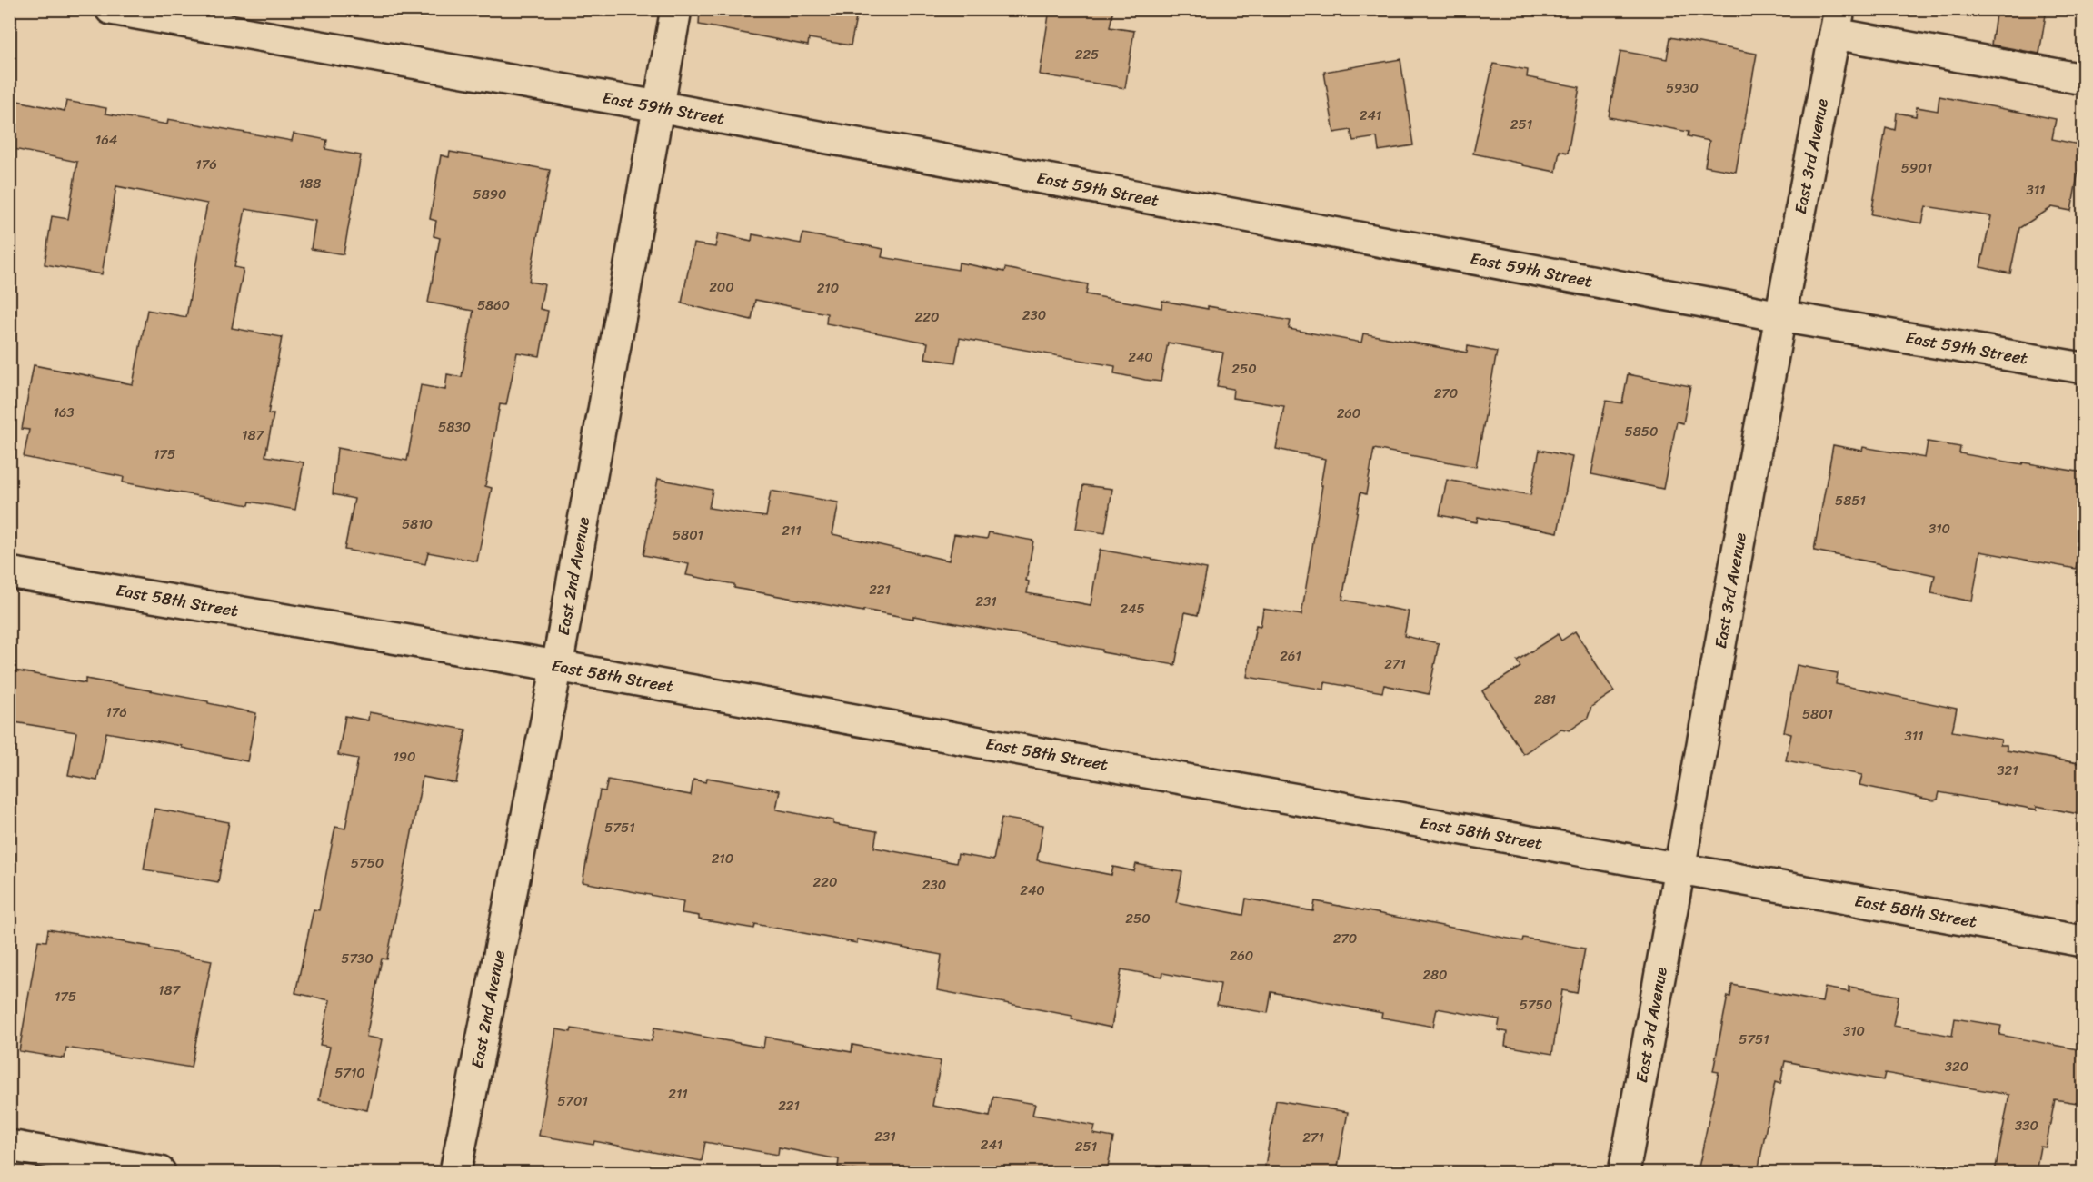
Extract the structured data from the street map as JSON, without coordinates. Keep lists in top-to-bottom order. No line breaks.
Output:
{"streets":{"street":["East 59th Street","East 3rd Avenue","East 2nd Avenue","East 58th Street"]},"crossings":[["East 59th Street","East 3rd Avenue"],["East 59th Street","East 2nd Avenue"],["East 3rd Avenue","East 58th Street"],["East 2nd Avenue","East 58th Street"]],"house_numbers":["225","5930","241","251","164","176","5901","188","311","5890","200","210","5860","230","220","240","250","270","163","260","5830","5850","187","175","5851","5810","310","211","5801","221","231","245","261","271","281","176","5801","311","190","321","5751","210","5750","220","230","240","250","270","260","5730","280","187","175","5750","310","5751","320","5710","211","5701","221","330","231","271","241","251"]}
